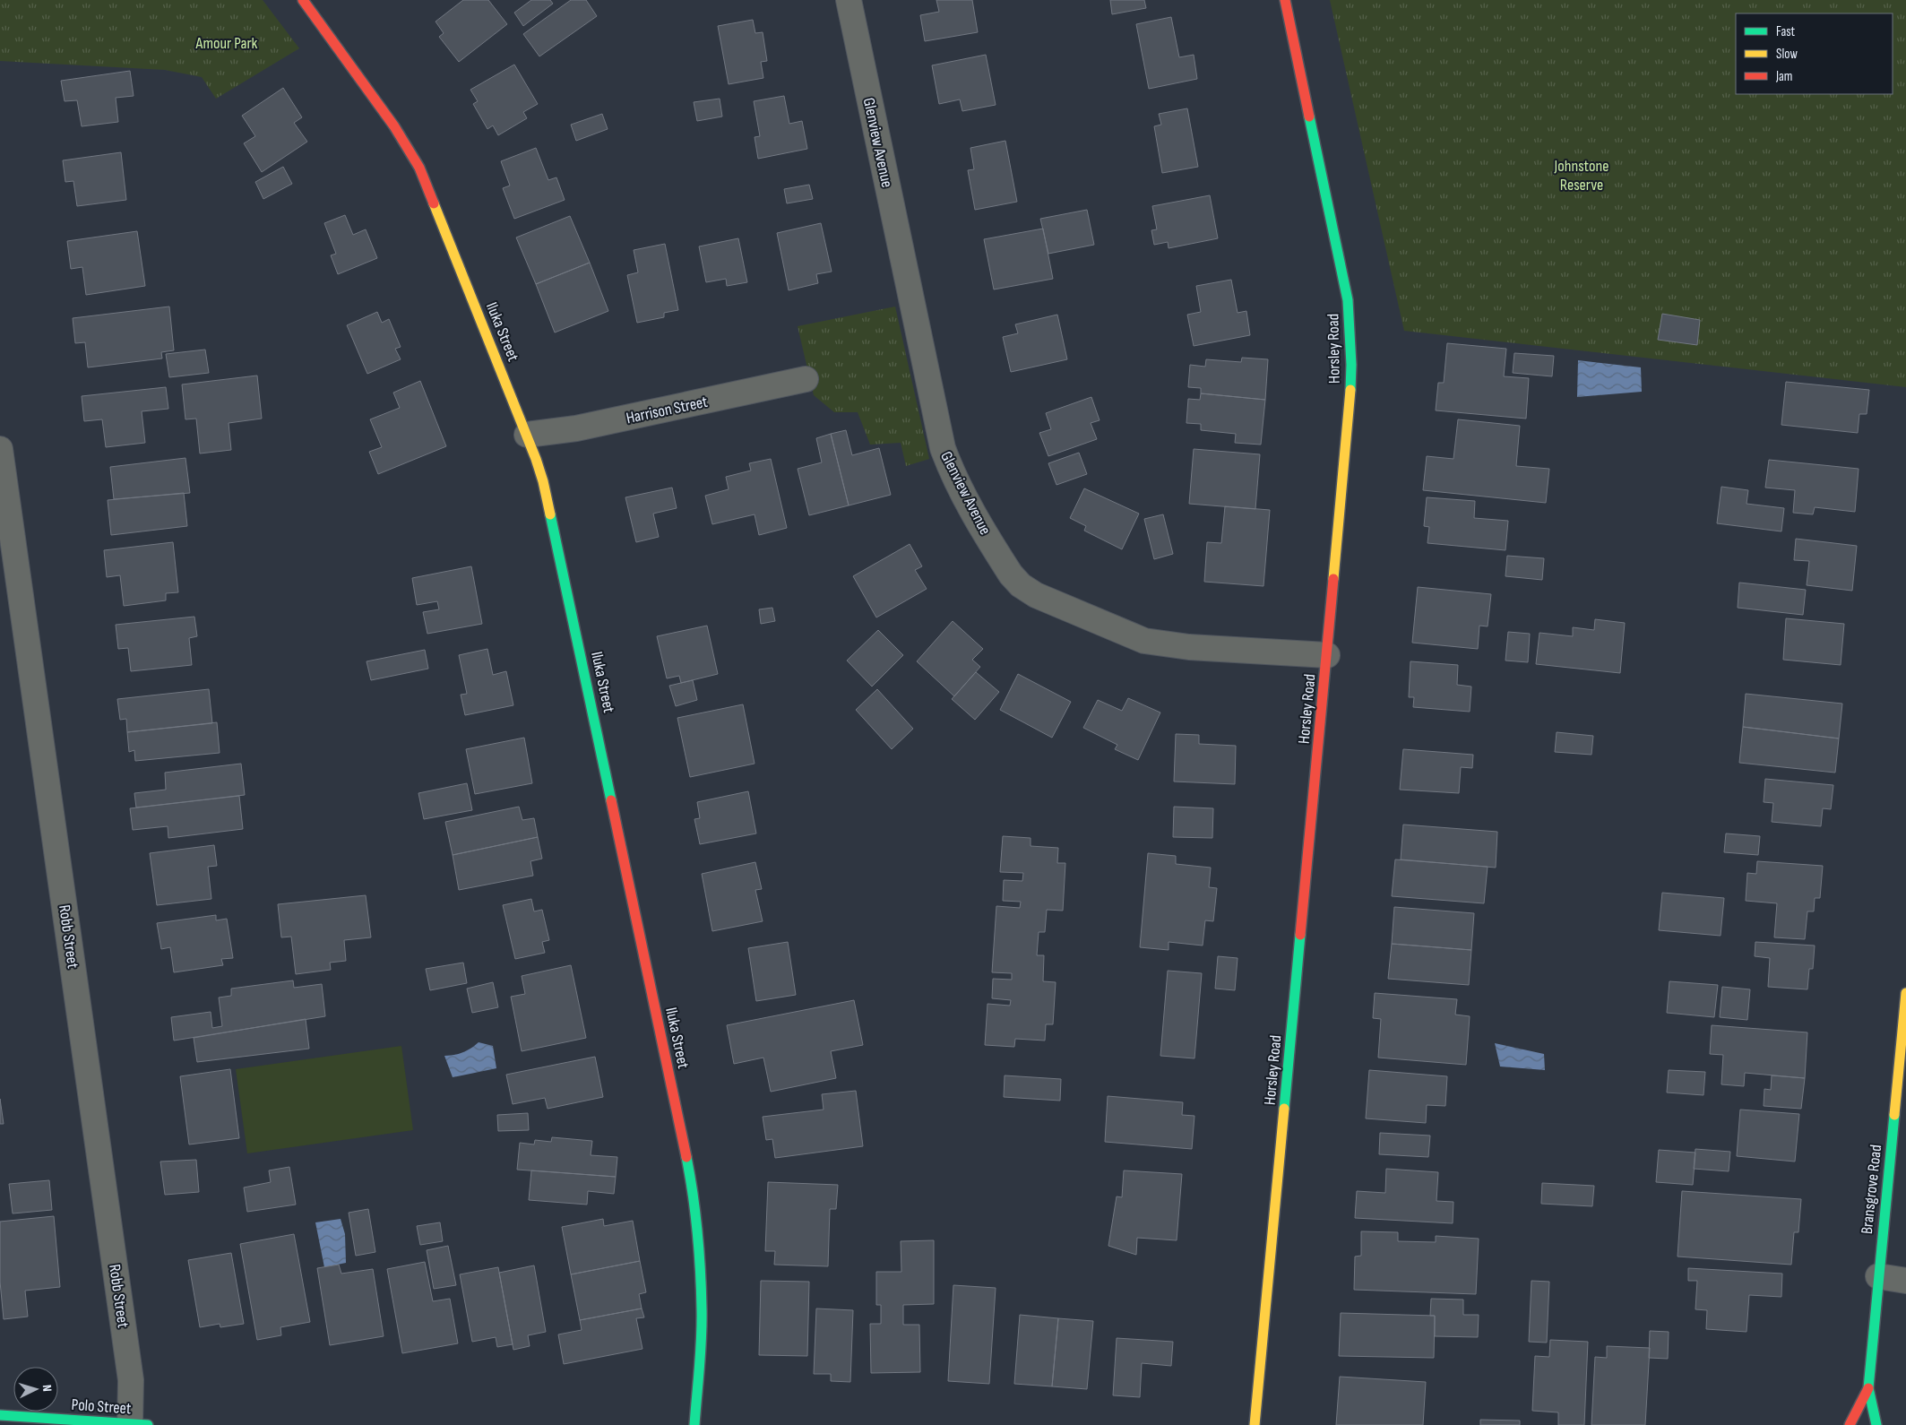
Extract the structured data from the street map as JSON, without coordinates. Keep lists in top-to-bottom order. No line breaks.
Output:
{"streets":{"street":["Glenview Avenue","Iluka Street","Horsley Road","Harrison Street","Robb Street","Bransgrove Road","Polo Street"]},"crossings":[["Glenview Avenue","Horsley Road"],["Iluka Street","Harrison Street"],["Robb Street","Polo Street"]],"parks":["Amour Park","Johnstone Reserve"],"legend":["Fast","Slow","Jam"],"north":"right"}
